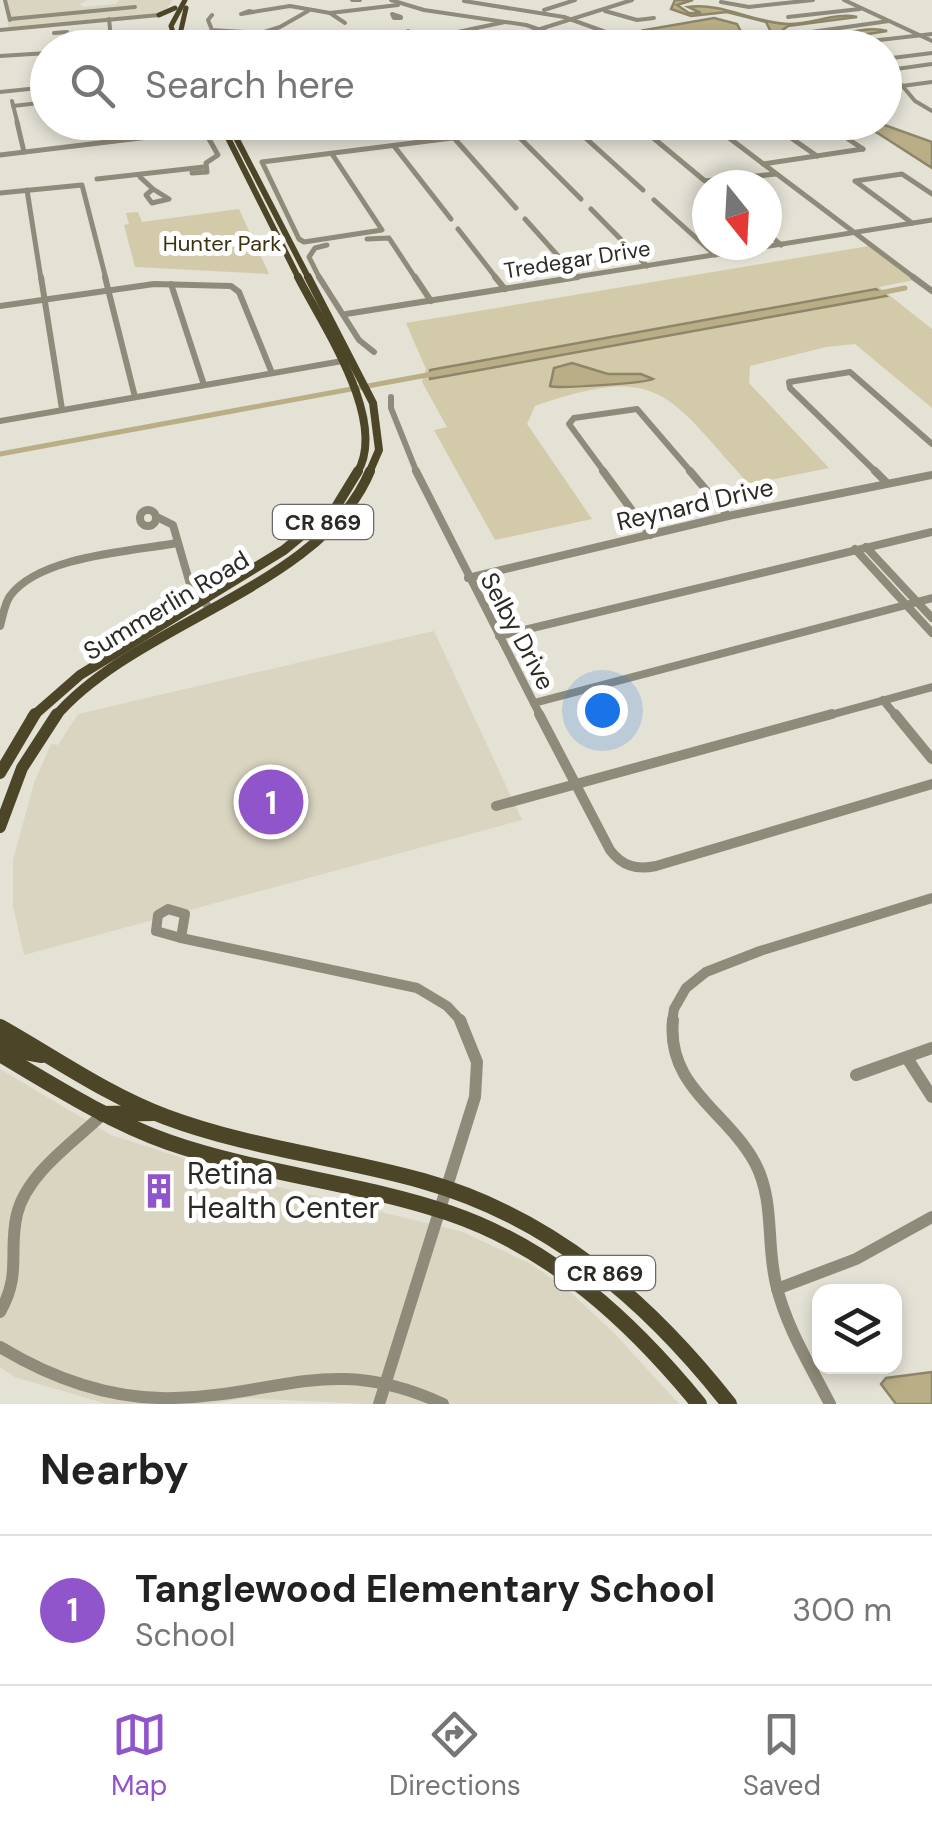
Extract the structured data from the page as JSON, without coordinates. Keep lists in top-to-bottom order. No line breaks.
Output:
{"streets":{"main road":["CR 869","Summerlin Road"],"street":["Tredegar Drive","Reynard Drive","Selby Drive"]},"crossings":[["Reynard Drive","Selby Drive"]],"parks":["Hunter Park"],"places":{"building":["Retina Health Center"]},"north":"bottom","page":{"search":"Search here","pins":"1","heading":"Nearby","list":[{"mark":"1","name":"Tanglewood Elementary School","note":"School","value":"300 m"}],"nav":["Map","Directions","Saved"]}}
